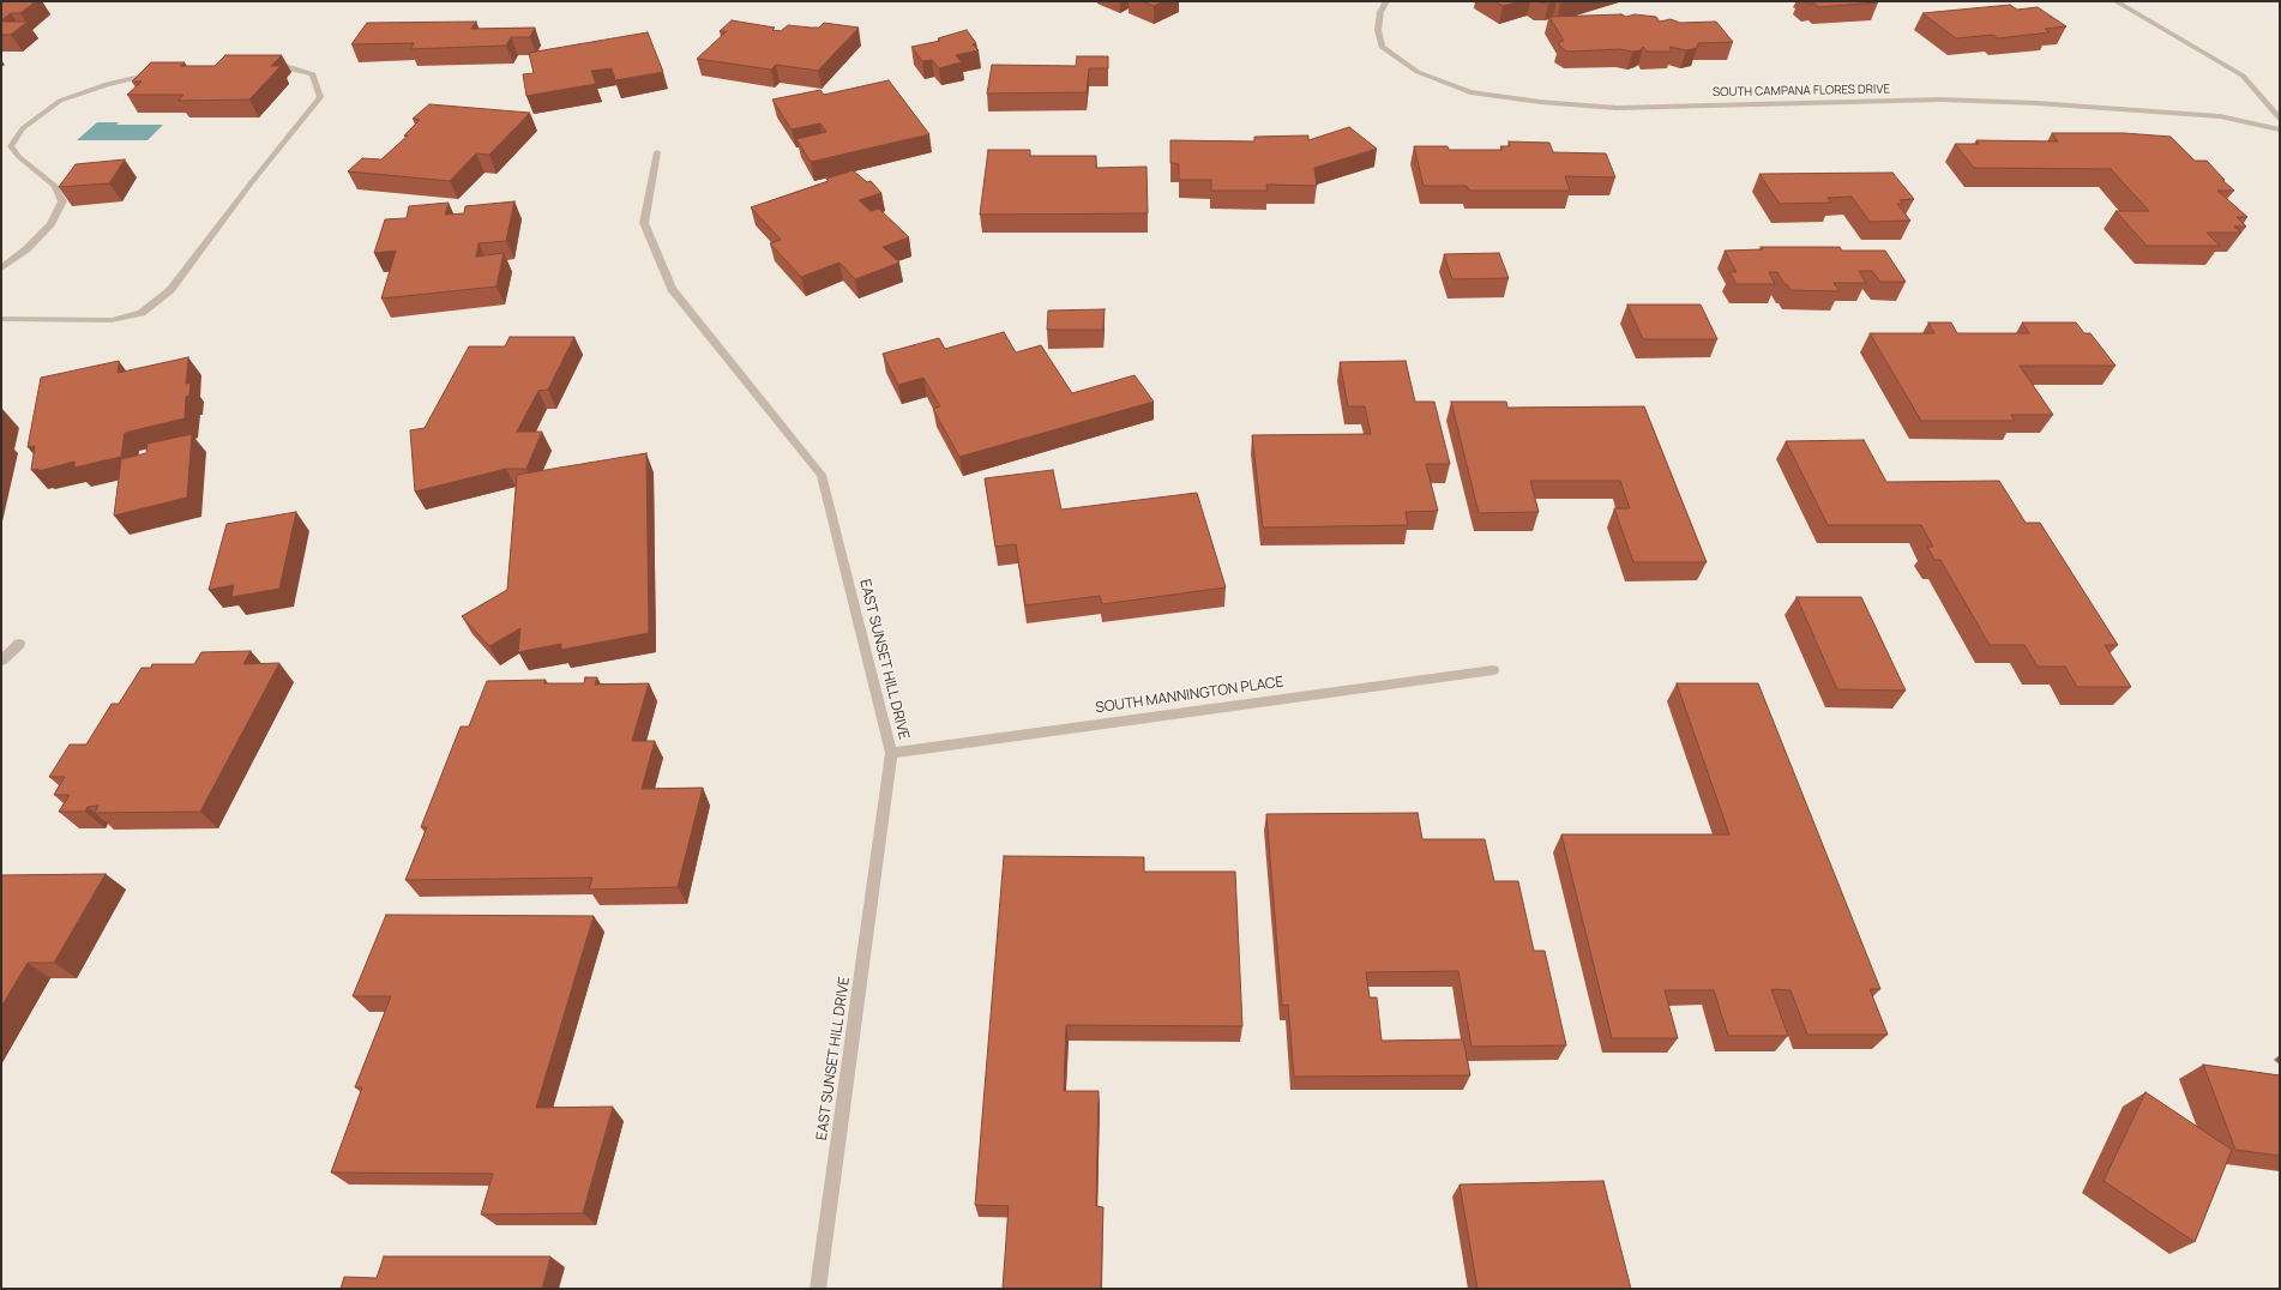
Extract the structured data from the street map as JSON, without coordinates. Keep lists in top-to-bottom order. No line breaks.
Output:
{"streets":{"street":["SOUTH CAMPANA FLORES DRIVE","EAST SUNSET HILL DRIVE","SOUTH MANNINGTON PLACE"]},"crossings":[["EAST SUNSET HILL DRIVE","SOUTH MANNINGTON PLACE"]]}
